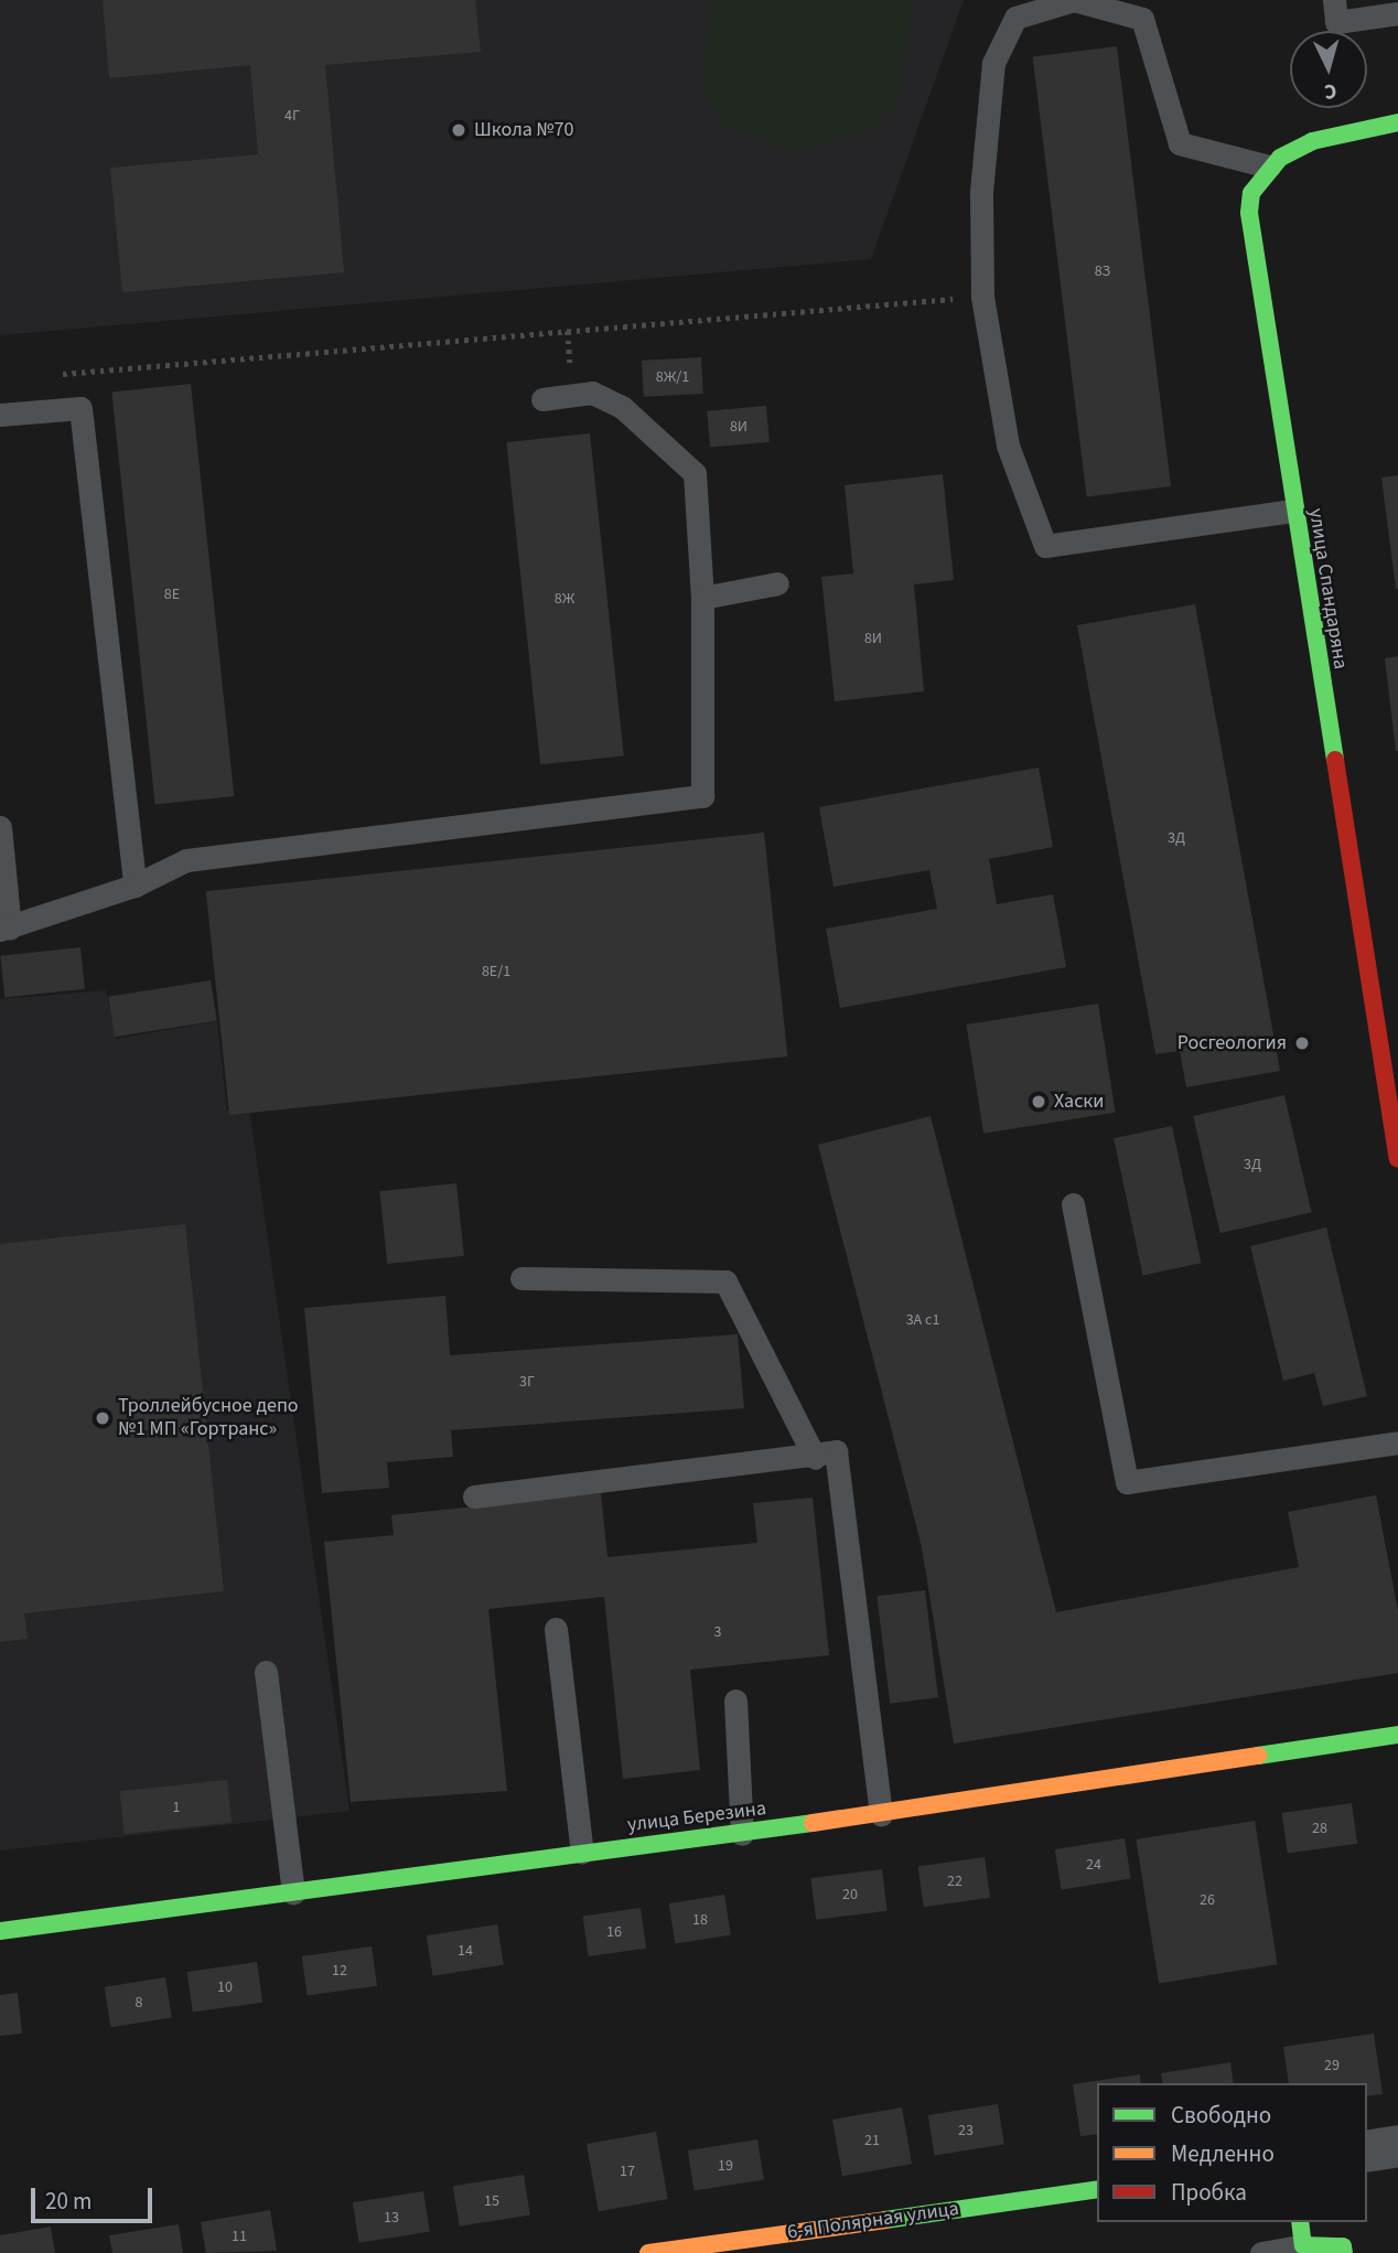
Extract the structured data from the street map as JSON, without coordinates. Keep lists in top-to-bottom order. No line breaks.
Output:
{"streets":{"street":["улица Спандаряна","улица Березина","6-я Полярная улица"]},"places":["Школа №70","Росгеология","Хаски","Троллейбусное депо №1 МП «Гортранс»"],"house_numbers":["4Г","8З","8Ж/1","8И","8Е","8Ж","8И","3Д","8Е/1","3Д","3А с1","3Г","3","1","28","24","22","20","26","18","16","14","12","10","8","29","23","21","19","17","15","13","11"],"legend":["Свободно","Медленно","Пробка"],"scale_bar":"20 m","north":"bottom"}
